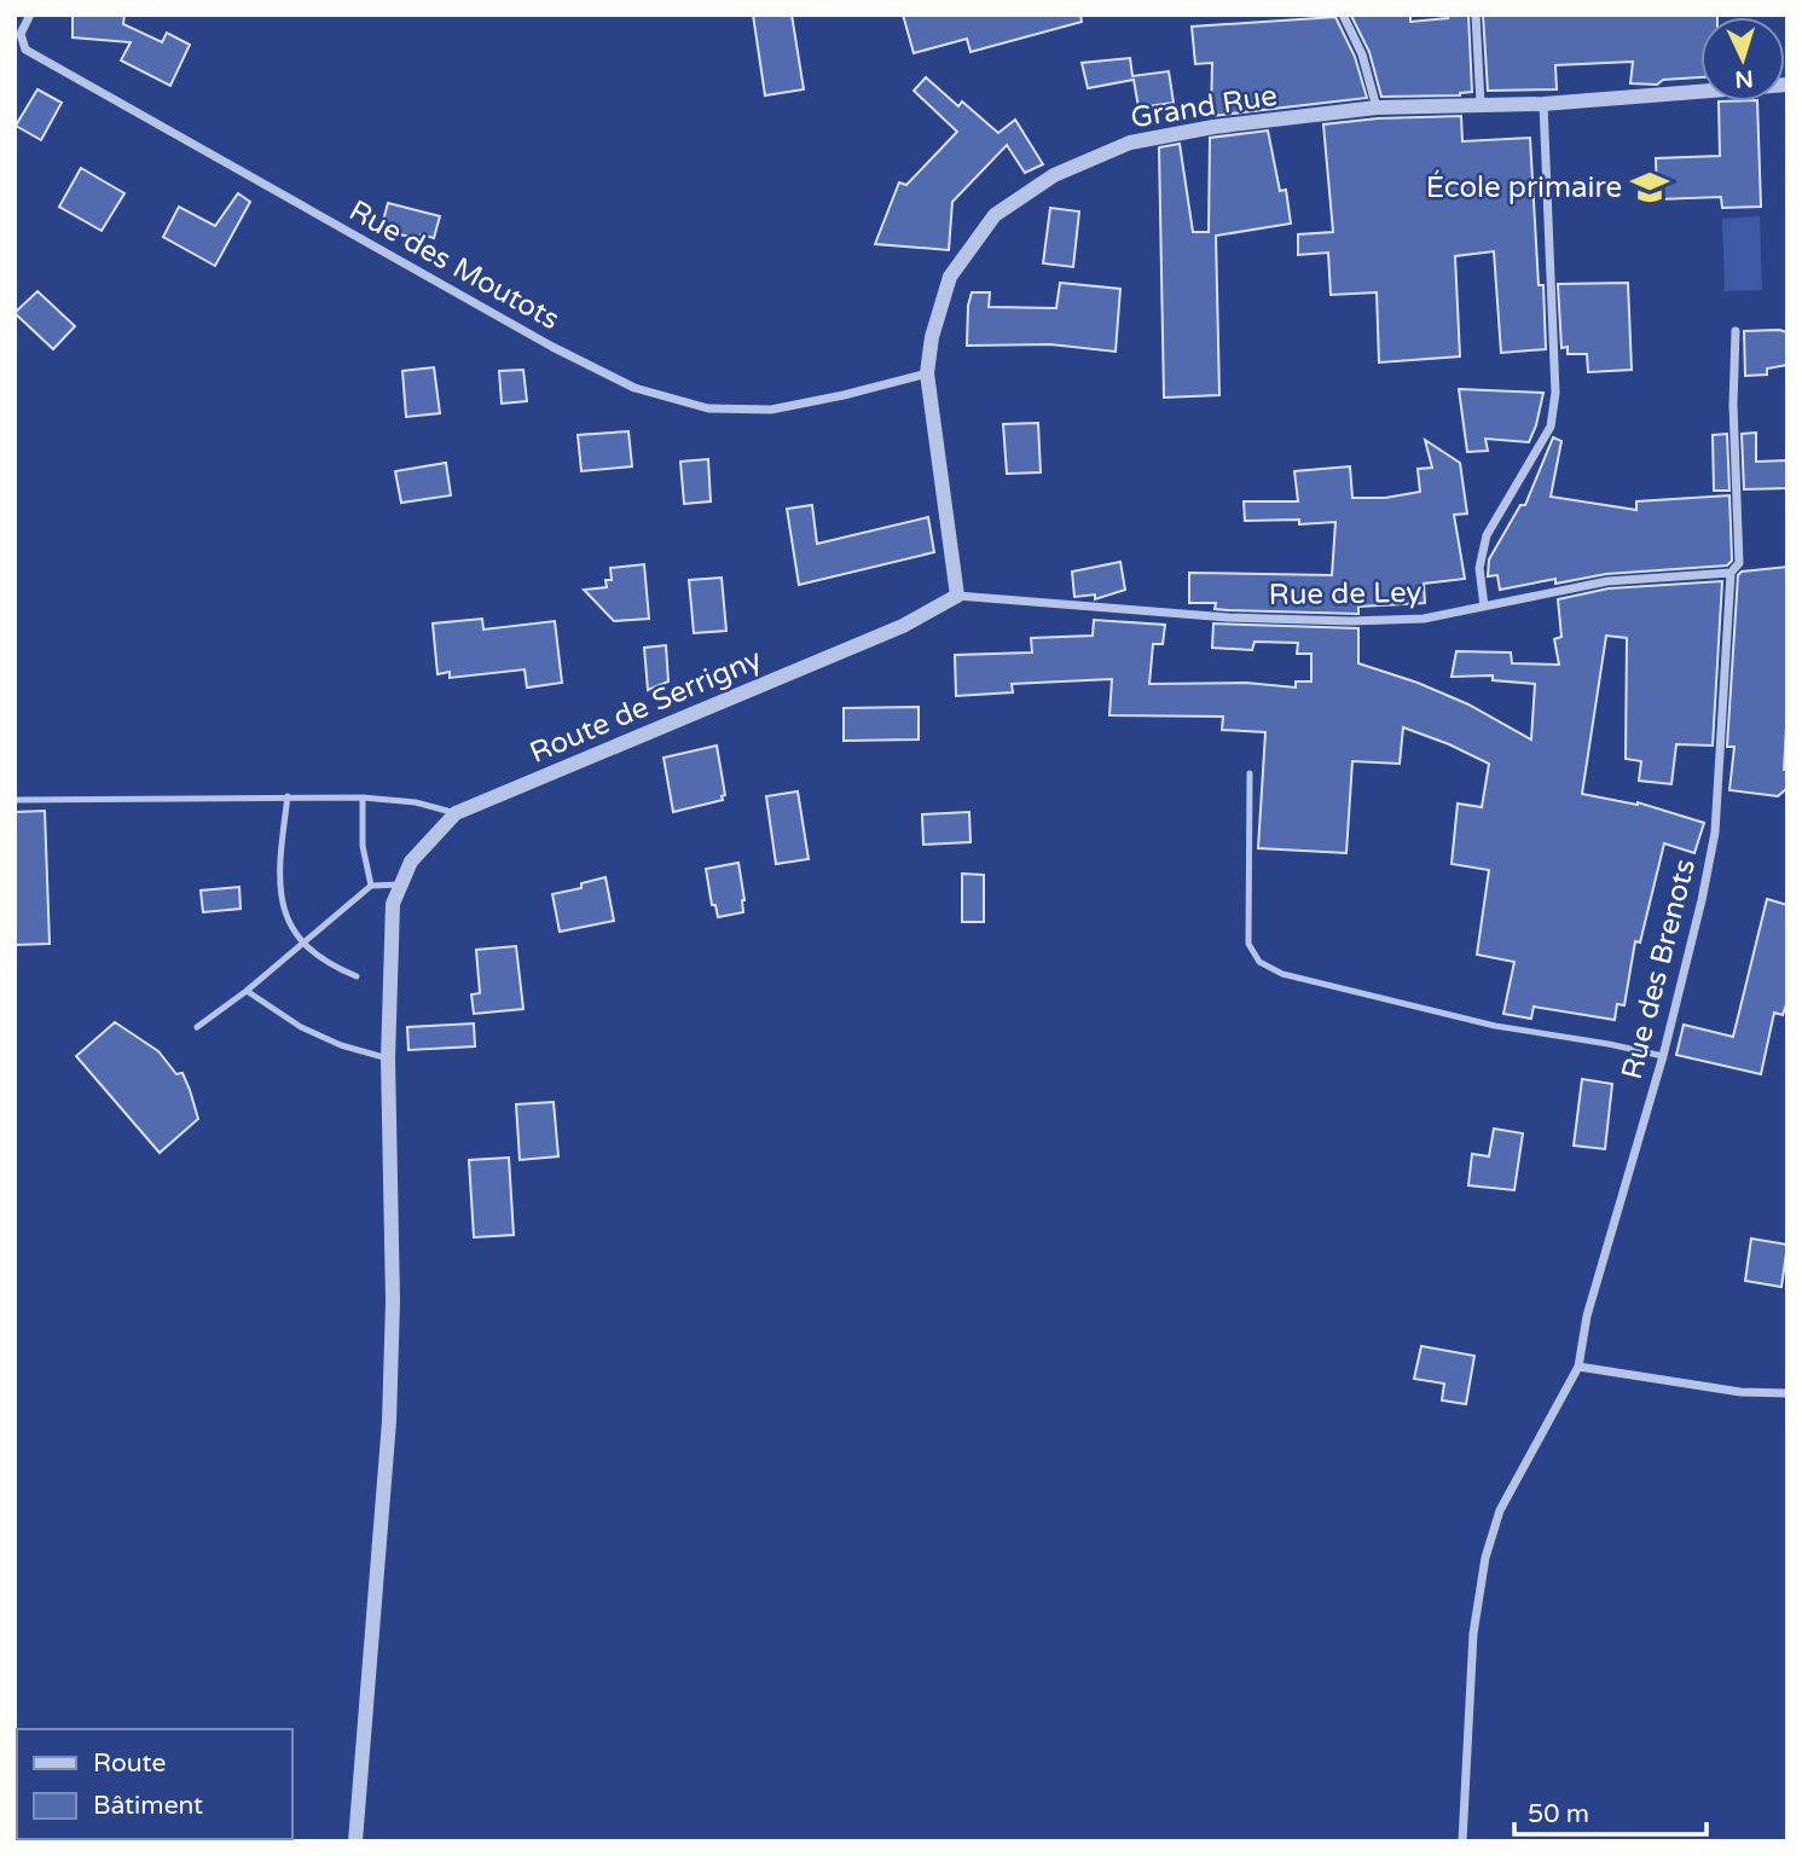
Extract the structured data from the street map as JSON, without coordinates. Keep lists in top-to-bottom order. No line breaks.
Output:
{"streets":{"street":["Grand Rue","Rue des Moutots","Rue de Ley","Route de Serrigny","Rue des Brenots"]},"crossings":[["Grand Rue","Rue des Moutots"],["Grand Rue","Rue de Ley"],["Grand Rue","Route de Serrigny"],["Rue de Ley","Route de Serrigny"],["Rue de Ley","Rue des Brenots"]],"places":{"school or university":["École primaire"]},"legend":["Route","Bâtiment"],"scale_bar":"50 m","north":"bottom"}
